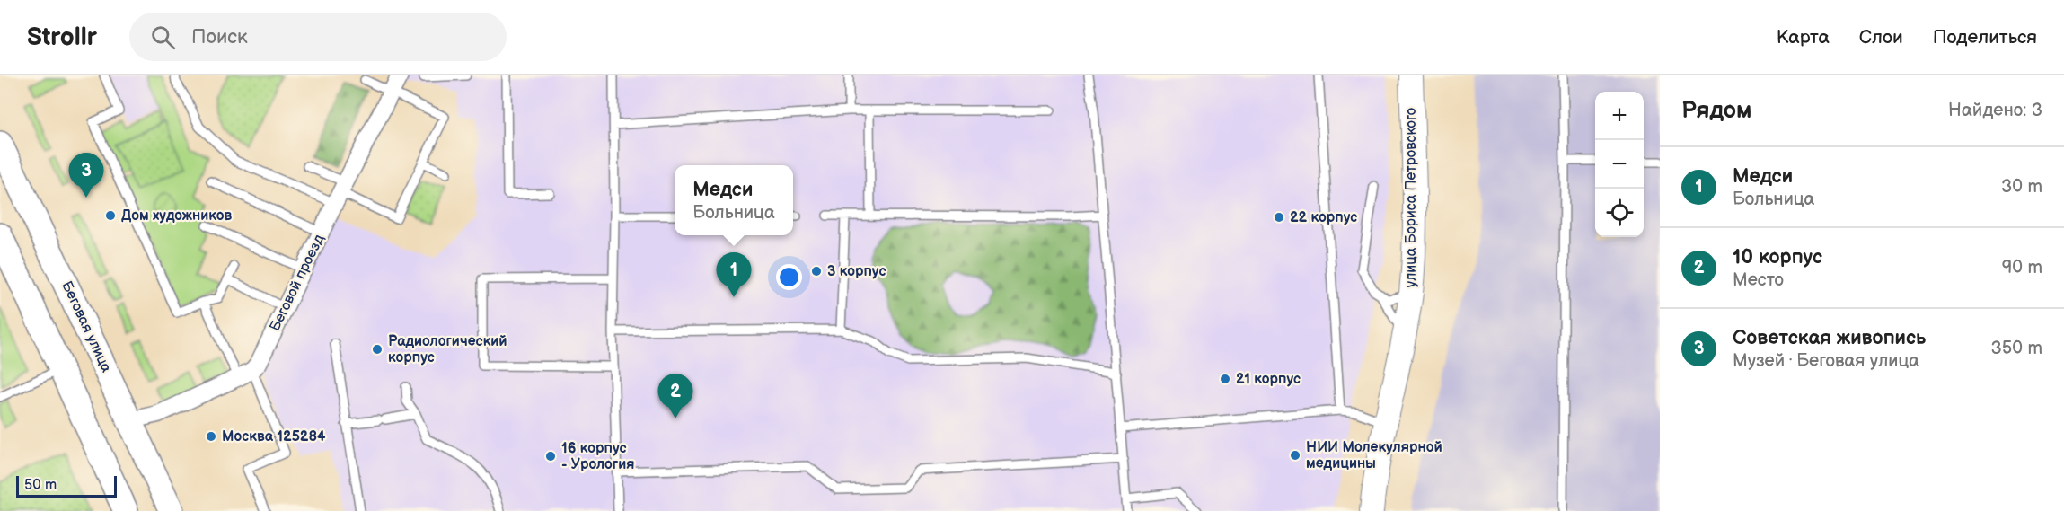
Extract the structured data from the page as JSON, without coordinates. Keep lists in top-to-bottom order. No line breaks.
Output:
{"streets":{"main road":["Беговая улица"],"street":["улица Бориса Петровского","Беговой проезд"]},"places":["Дом художников","22 корпус","3 корпус","Радиологический корпус","21 корпус","Москва 125284","НИИ Молекулярной медицины","16 корпус - Урология"],"scale_bar":"50 m","page":{"header":"Strollr","search":"Поиск","nav":["Карта","Слои","Поделиться"],"heading":["Рядом","Найдено: 3"],"map_buttons":["+","−"],"list":[{"mark":"1","name":"Медси","note":"Больница","value":"30 m"},{"mark":"2","name":"10 корпус","note":"Место","value":"90 m"},{"mark":"3","name":"Советская живопись","note":"Музей · Беговая улица","value":"350 m"}],"pins":["3","1","2"],"popup":["Медси","Больница"],"scale":"50 m"}}
